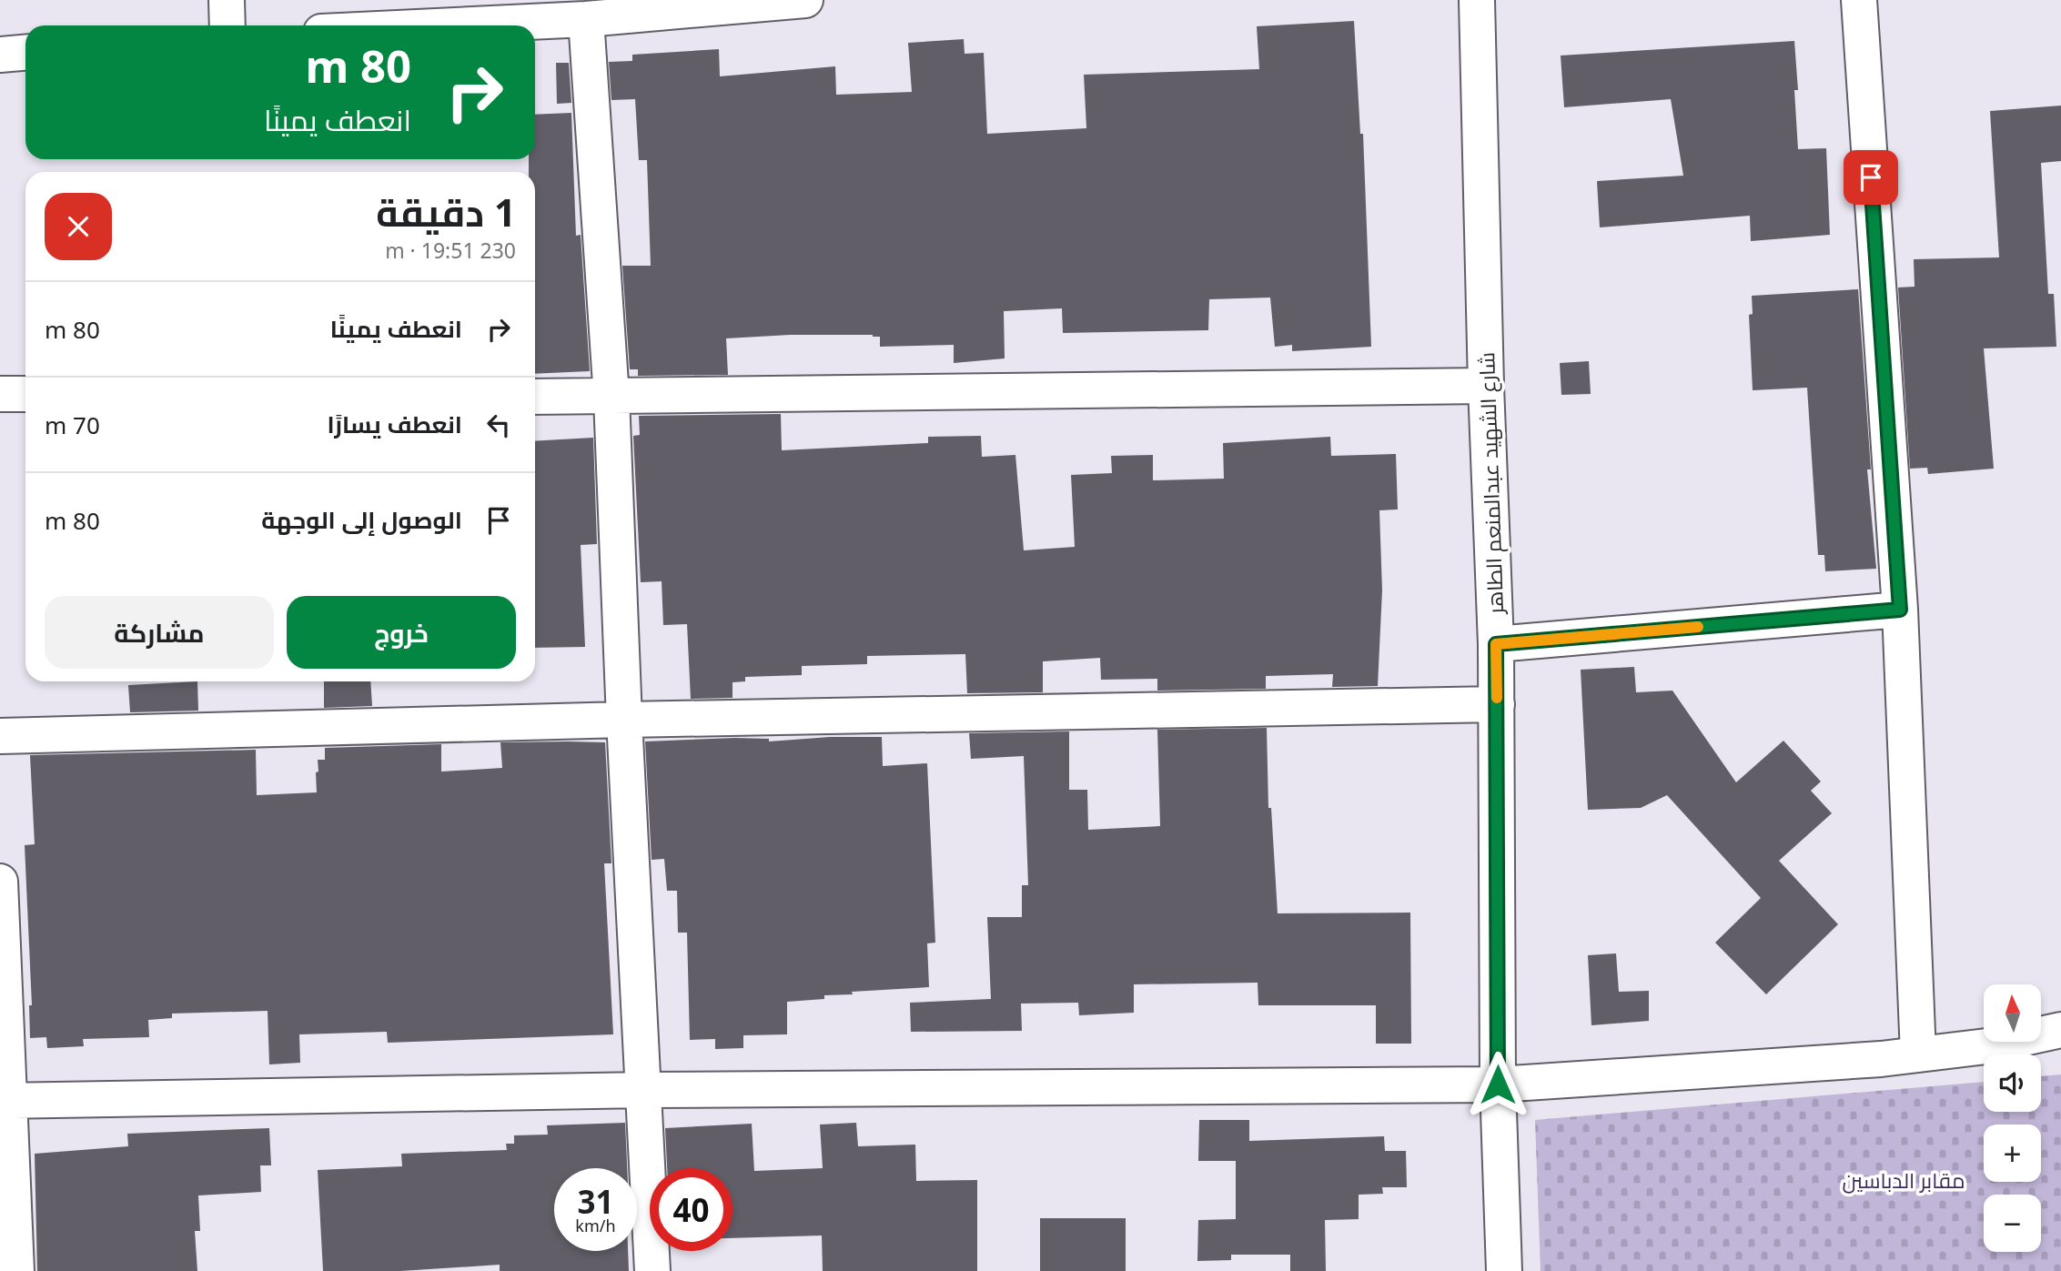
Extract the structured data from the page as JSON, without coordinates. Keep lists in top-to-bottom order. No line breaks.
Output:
{"streets":{"street":["شارع الشهيد عبدالمنعم الطاهر"]},"parks":["مقابر الدباسين"],"north":"top","page":{"turn":["80 m","انعطف يمينًا"],"heading":["1 دقيقة","230 m · 19:51"],"list":[{"name":"انعطف يمينًا","value":"80 m"},{"name":"انعطف يسارًا","value":"70 m"},{"name":"الوصول إلى الوجهة","value":"80 m"}],"buttons":["خروج","مشاركة"],"map_buttons":["+","−"],"speed":"31 km/h","limit":"40"}}
